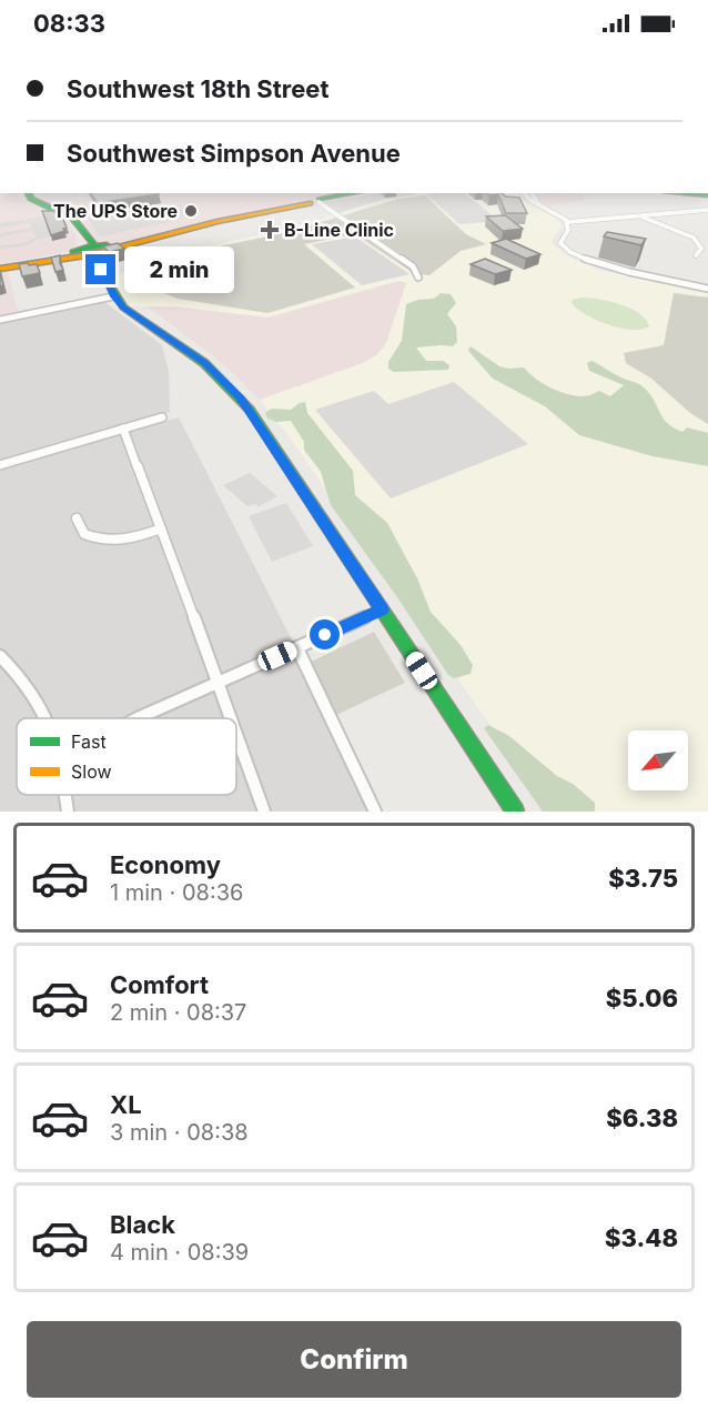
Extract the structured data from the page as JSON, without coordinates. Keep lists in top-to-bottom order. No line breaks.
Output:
{"places":{"other":["The UPS Store"],"health":["B-Line Clinic"]},"legend":["Fast","Slow"],"north":"bottom left","page":{"status":"08:33","banner":["Southwest 18th Street","Southwest Simpson Avenue"],"bubble":"2 min","list":[{"name":"Economy","note":"1 min · 08:36","value":"$3.75"},{"name":"Comfort","note":"2 min · 08:37","value":"$5.06"},{"name":"XL","note":"3 min · 08:38","value":"$6.38"},{"name":"Black","note":"4 min · 08:39","value":"$3.48"}],"buttons":"Confirm"}}
